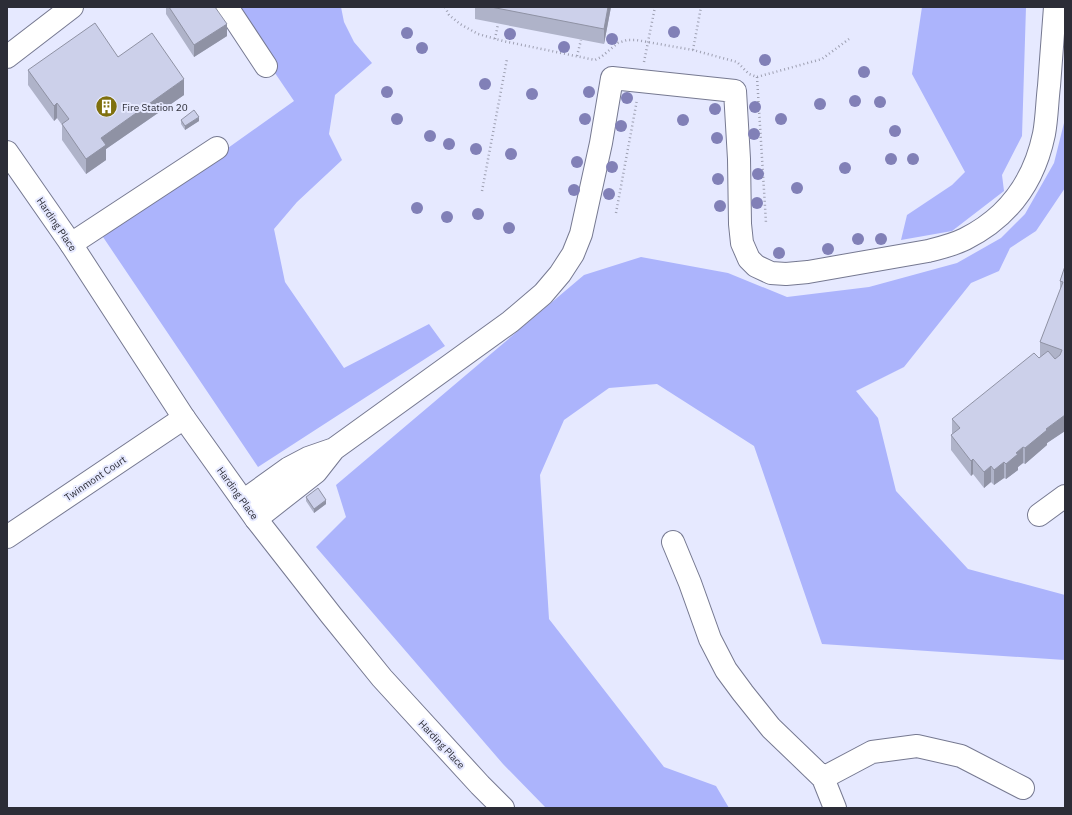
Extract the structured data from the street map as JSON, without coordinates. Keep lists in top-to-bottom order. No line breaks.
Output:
{"streets":{"main road":["Harding Place","Twinmont Court"]},"crossings":[["Harding Place","Twinmont Court"]],"places":{"building":["Fire Station 20"]}}
